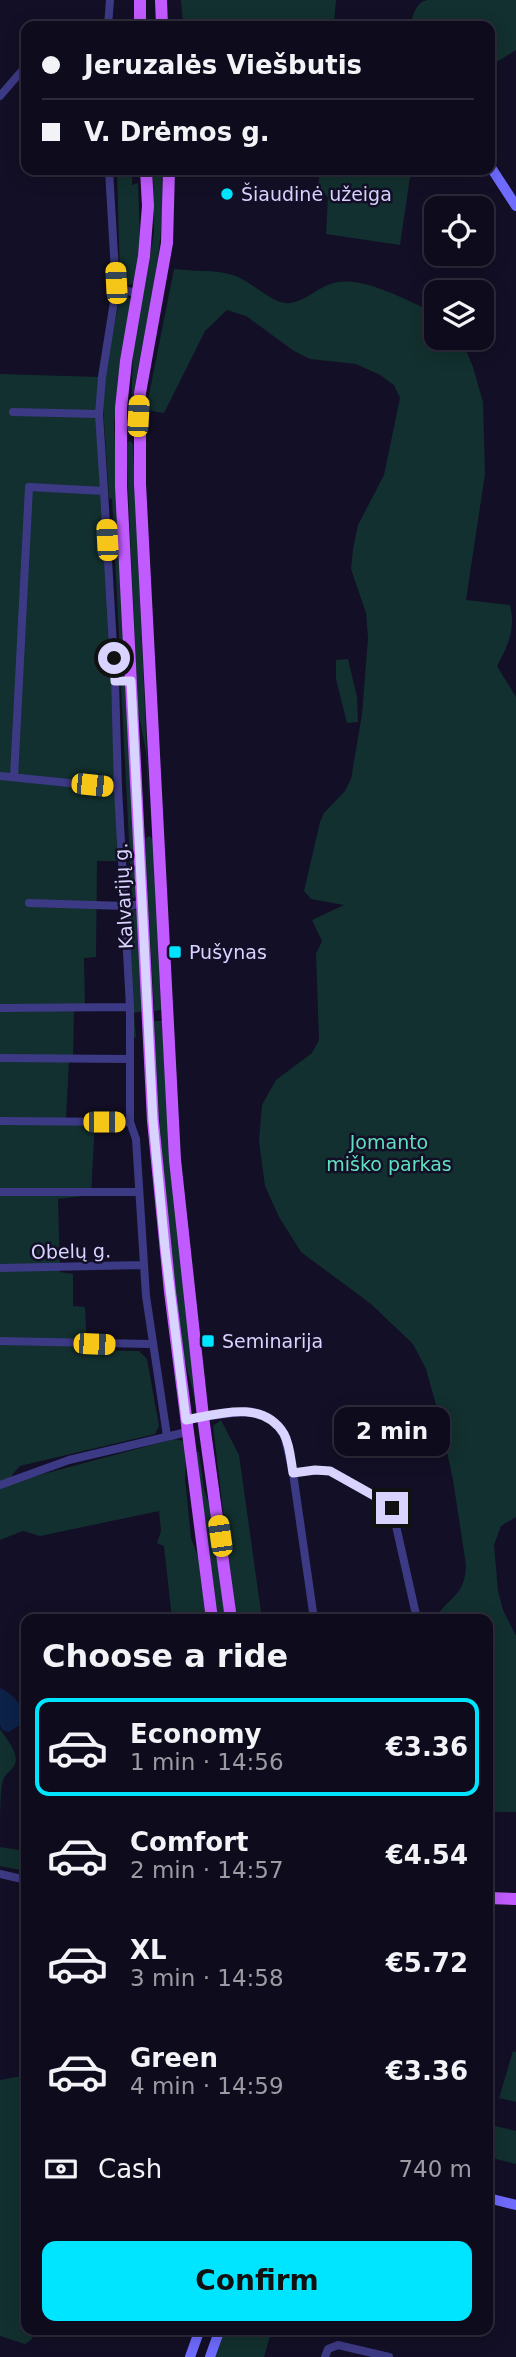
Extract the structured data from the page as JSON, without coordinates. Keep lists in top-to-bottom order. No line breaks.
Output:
{"streets":{"main road":["Kalvarijų g."],"street":["Obelų g."]},"parks":["Jomanto miško parkas"],"places":{"other":["Šiaudinė užeiga"],"transit":["Pušynas","Seminarija"]},"page":{"banner":["Jeruzalės Viešbutis","V. Drėmos g."],"bubble":"2 min","heading":"Choose a ride","list":[{"name":"Economy","note":"1 min · 14:56","value":"€3.36"},{"name":"Comfort","note":"2 min · 14:57","value":"€4.54"},{"name":"XL","note":"3 min · 14:58","value":"€5.72"},{"name":"Green","note":"4 min · 14:59","value":"€3.36"}],"pay":["Cash","740 m"],"buttons":"Confirm"}}
